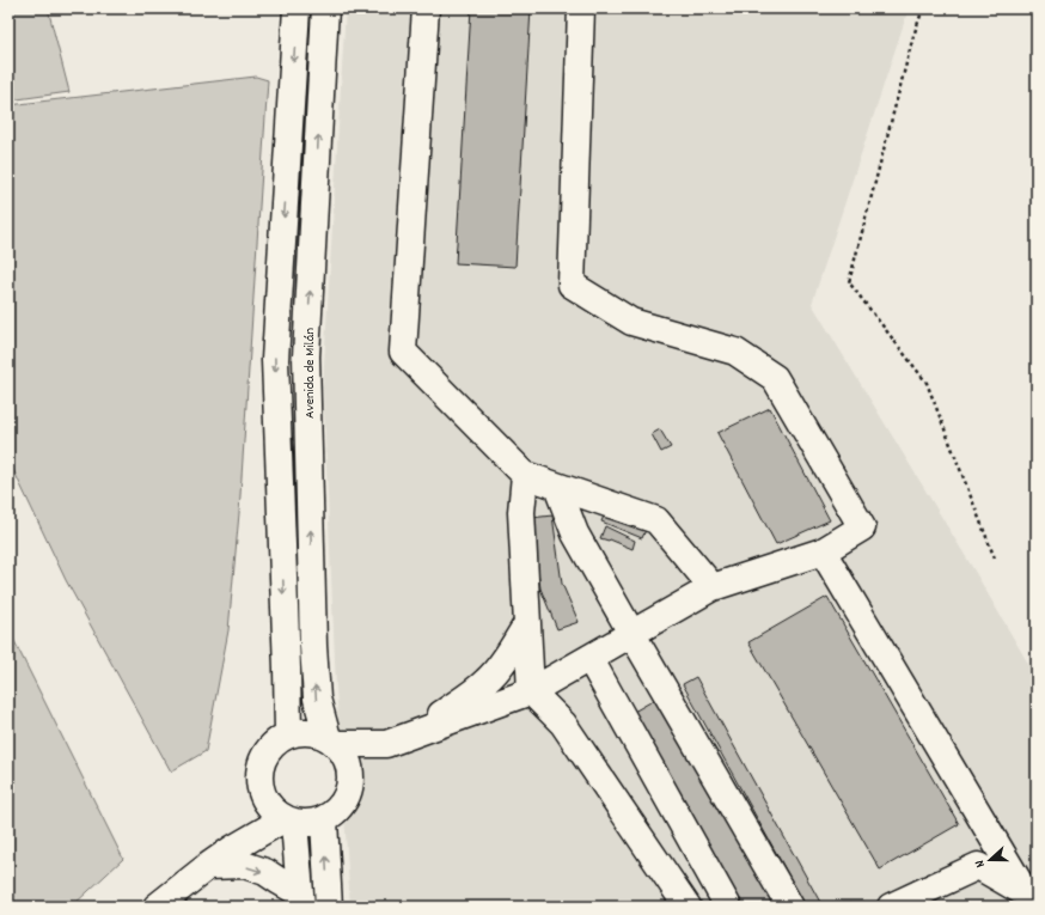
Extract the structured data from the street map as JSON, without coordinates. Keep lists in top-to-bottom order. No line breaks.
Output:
{"streets":{"street":["Avenida de Milán"]},"north":"left"}
